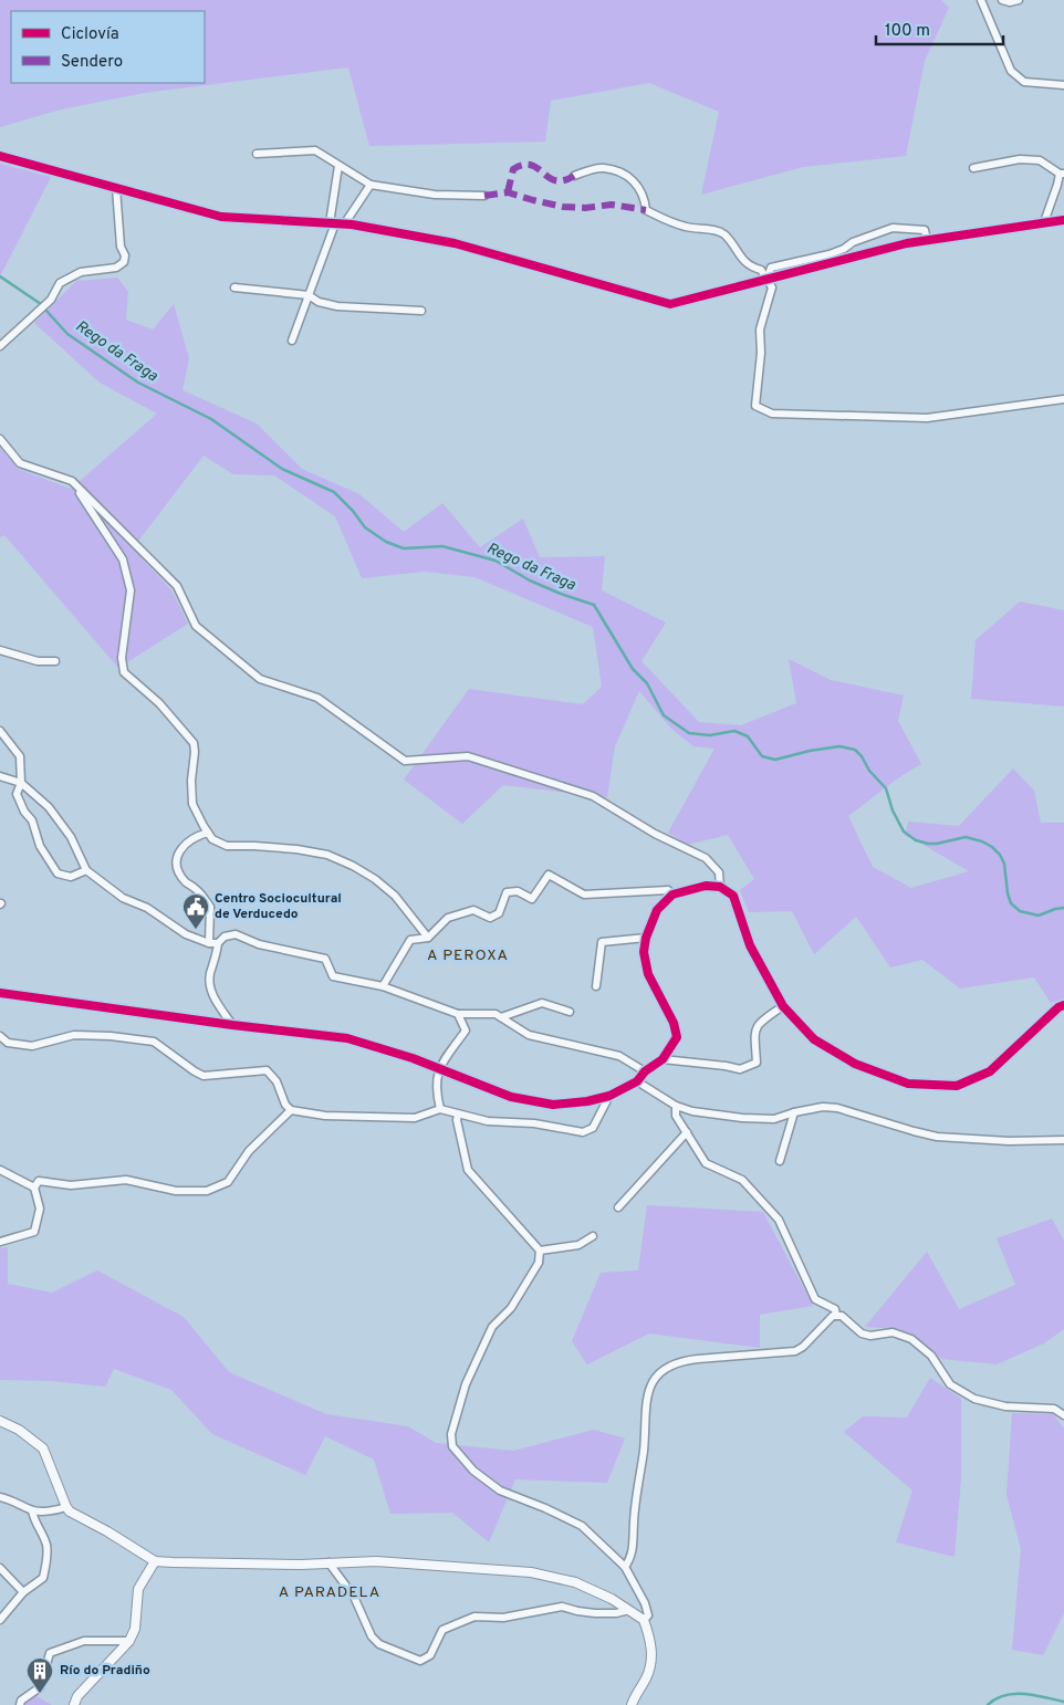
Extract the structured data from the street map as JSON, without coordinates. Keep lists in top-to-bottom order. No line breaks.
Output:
{"districts":["A PEROXA","A PARADELA"],"water":["Rego da Fraga"],"places":{"public building":["Centro Sociocultural de Verducedo"],"building":["Río do Pradiño"]},"legend":["Ciclovía","Sendero"],"scale_bar":"100 m"}
